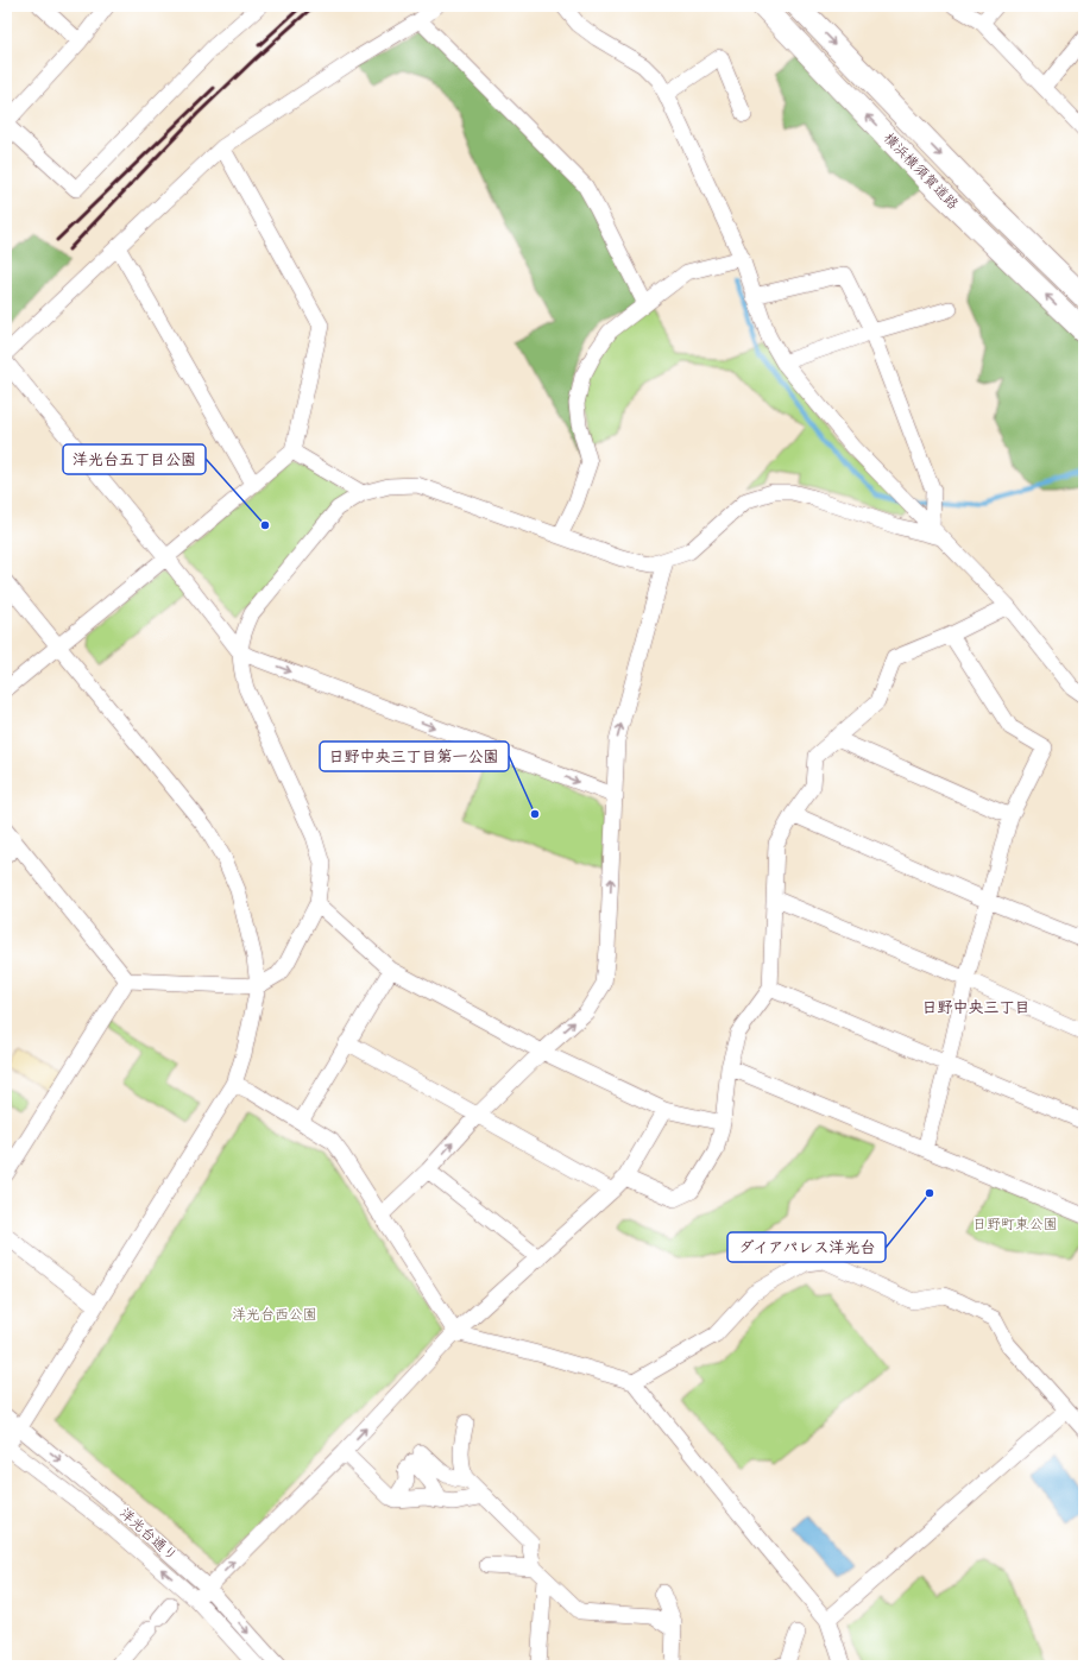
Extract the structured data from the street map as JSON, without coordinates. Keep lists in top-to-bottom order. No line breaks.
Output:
{"streets":{"highway":["横浜横須賀道路"],"street":["洋光台通り"]},"districts":["日野中央三丁目"],"parks":["日野町東公園","洋光台西公園"],"places":["洋光台五丁目公園","日野中央三丁目第一公園","ダイアパレス洋光台"]}
